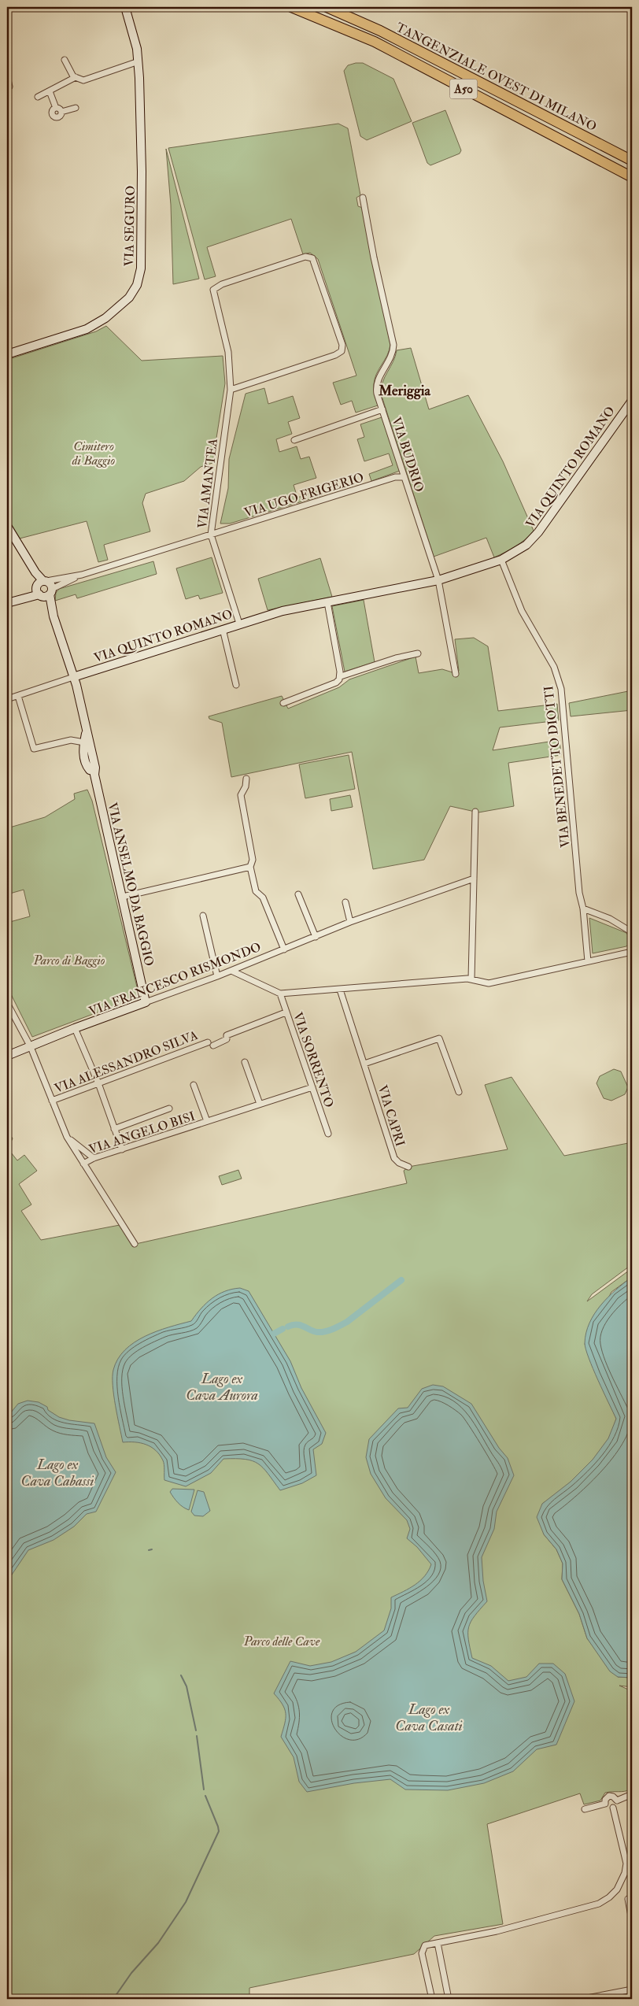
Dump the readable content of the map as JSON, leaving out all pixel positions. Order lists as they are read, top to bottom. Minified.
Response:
{"streets":{"highway":["TANGENZIALE OVEST DI MILANO","A50"],"street":["VIA SEGURO","VIA BUDRIO","VIA QUINTO ROMANO","VIA AMANTEA","VIA UGO FRIGERIO","VIA BENEDETTO DIOTTI","VIA ANSELMO DA BAGGIO","VIA FRANCESCO RISMONDO","VIA SORRENTO","VIA ALESSANDRO SILVA","VIA CAPRI","VIA ANGELO BISI"]},"crossings":[["VIA BUDRIO","VIA QUINTO ROMANO"],["VIA BUDRIO","VIA UGO FRIGERIO"],["VIA QUINTO ROMANO","VIA AMANTEA"],["VIA QUINTO ROMANO","VIA BENEDETTO DIOTTI"],["VIA QUINTO ROMANO","VIA ANSELMO DA BAGGIO"],["VIA AMANTEA","VIA UGO FRIGERIO"],["VIA ANSELMO DA BAGGIO","VIA FRANCESCO RISMONDO"],["VIA SORRENTO","VIA ALESSANDRO SILVA"],["VIA SORRENTO","VIA ANGELO BISI"]],"districts":["Meriggia"],"water":["Lago ex Cava Aurora","Lago ex Cava Cabassi","Lago ex Cava Casati"],"parks":["Cimitero di Baggio","Parco di Baggio","Parco delle Cave"]}
